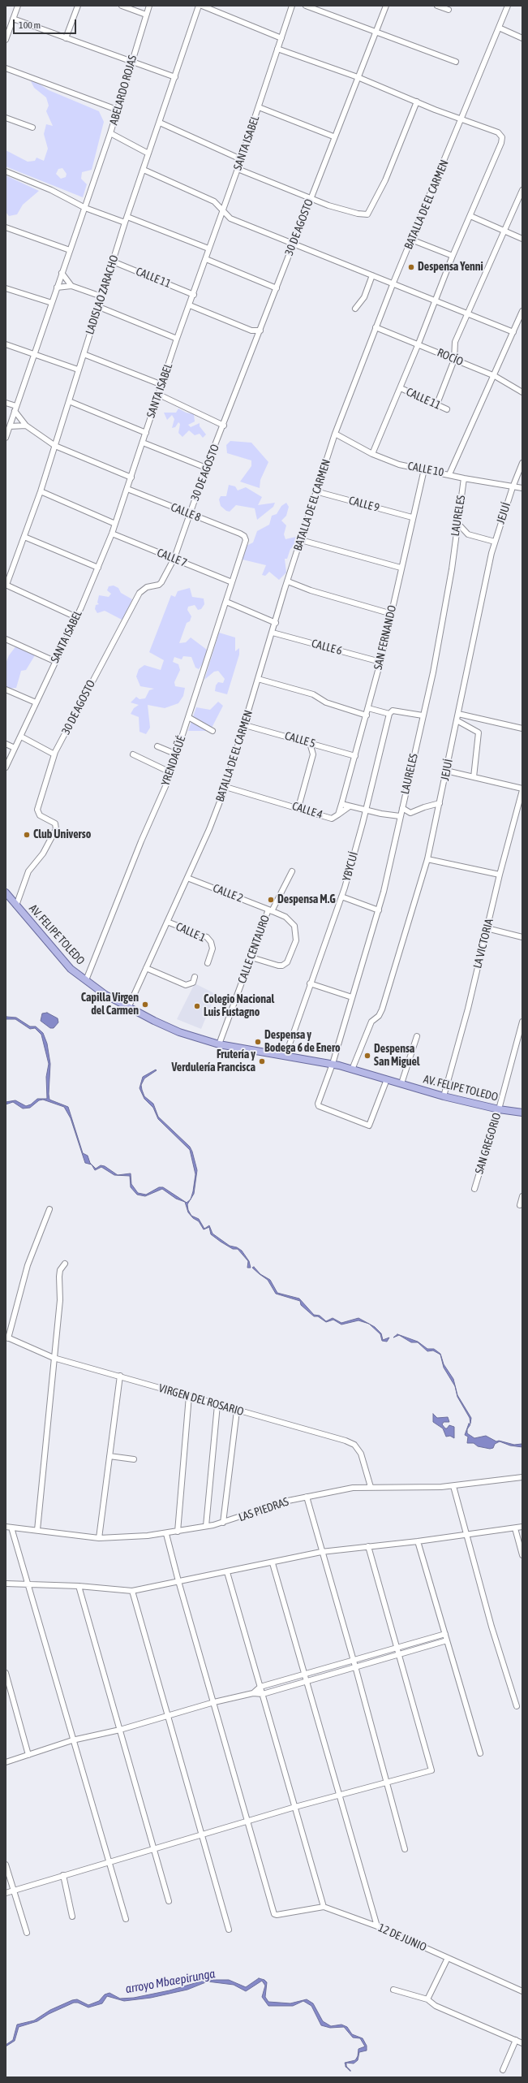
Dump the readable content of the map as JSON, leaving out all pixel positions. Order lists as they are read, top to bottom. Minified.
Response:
{"streets":{"main road":["AV. FELIPE TOLEDO"],"street":["ABELARDO ROJAS","SANTA ISABEL","BATALLA DE EL CARMEN","30 DE AGOSTO","CALLE 11","LADISLAO ZARACHO","ROCÍO","CALLE 10","CALLE 9","CALLE 8","JEJUÍ","LAURELES","CALLE 7","SAN FERNANDO","CALLE 6","CALLE 5","YRENDAGÜÉ","CALLE 4","YBYCUÍ","CALLE 2","CALLE 1","LA VICTORIA","CALLE CENTAURO","SAN GREGORIO","VIRGEN DEL ROSARIO","LAS PIEDRAS","12 DE JUNIO"]},"crossings":[["ABELARDO ROJAS","LADISLAO ZARACHO"],["SANTA ISABEL","CALLE 11"],["SANTA ISABEL","CALLE 8"],["SANTA ISABEL","CALLE 7"],["BATALLA DE EL CARMEN","ROCÍO"],["BATALLA DE EL CARMEN","CALLE 10"],["BATALLA DE EL CARMEN","CALLE 9"],["BATALLA DE EL CARMEN","CALLE 6"],["BATALLA DE EL CARMEN","CALLE 5"],["BATALLA DE EL CARMEN","CALLE 4"],["BATALLA DE EL CARMEN","CALLE 2"],["BATALLA DE EL CARMEN","CALLE 1"],["BATALLA DE EL CARMEN","AV. FELIPE TOLEDO"],["30 DE AGOSTO","CALLE 8"],["30 DE AGOSTO","CALLE 7"],["30 DE AGOSTO","AV. FELIPE TOLEDO"],["CALLE 11","LADISLAO ZARACHO"],["CALLE 10","JEJUÍ"],["CALLE 10","LAURELES"],["CALLE 10","SAN FERNANDO"],["CALLE 9","SAN FERNANDO"],["CALLE 8","YRENDAGÜÉ"],["JEJUÍ","AV. FELIPE TOLEDO"],["LAURELES","AV. FELIPE TOLEDO"],["CALLE 7","YRENDAGÜÉ"],["SAN FERNANDO","CALLE 6"],["SAN FERNANDO","CALLE 5"],["SAN FERNANDO","CALLE 4"],["YRENDAGÜÉ","AV. FELIPE TOLEDO"],["YBYCUÍ","AV. FELIPE TOLEDO"],["CALLE 2","CALLE CENTAURO"],["AV. FELIPE TOLEDO","LA VICTORIA"],["AV. FELIPE TOLEDO","CALLE CENTAURO"],["AV. FELIPE TOLEDO","SAN GREGORIO"],["VIRGEN DEL ROSARIO","LAS PIEDRAS"]],"water":["arroyo Mbaepirunga"],"places":["Despensa Yenni","Club Universo","Despensa M.G","Capilla Virgen del Carmen","Colegio Nacional Luis Fustagno","Despensa y Bodega 6 de Enero","Despensa San Miguel","Frutería y Verdulería Francisca"],"scale_bar":"100 m"}
